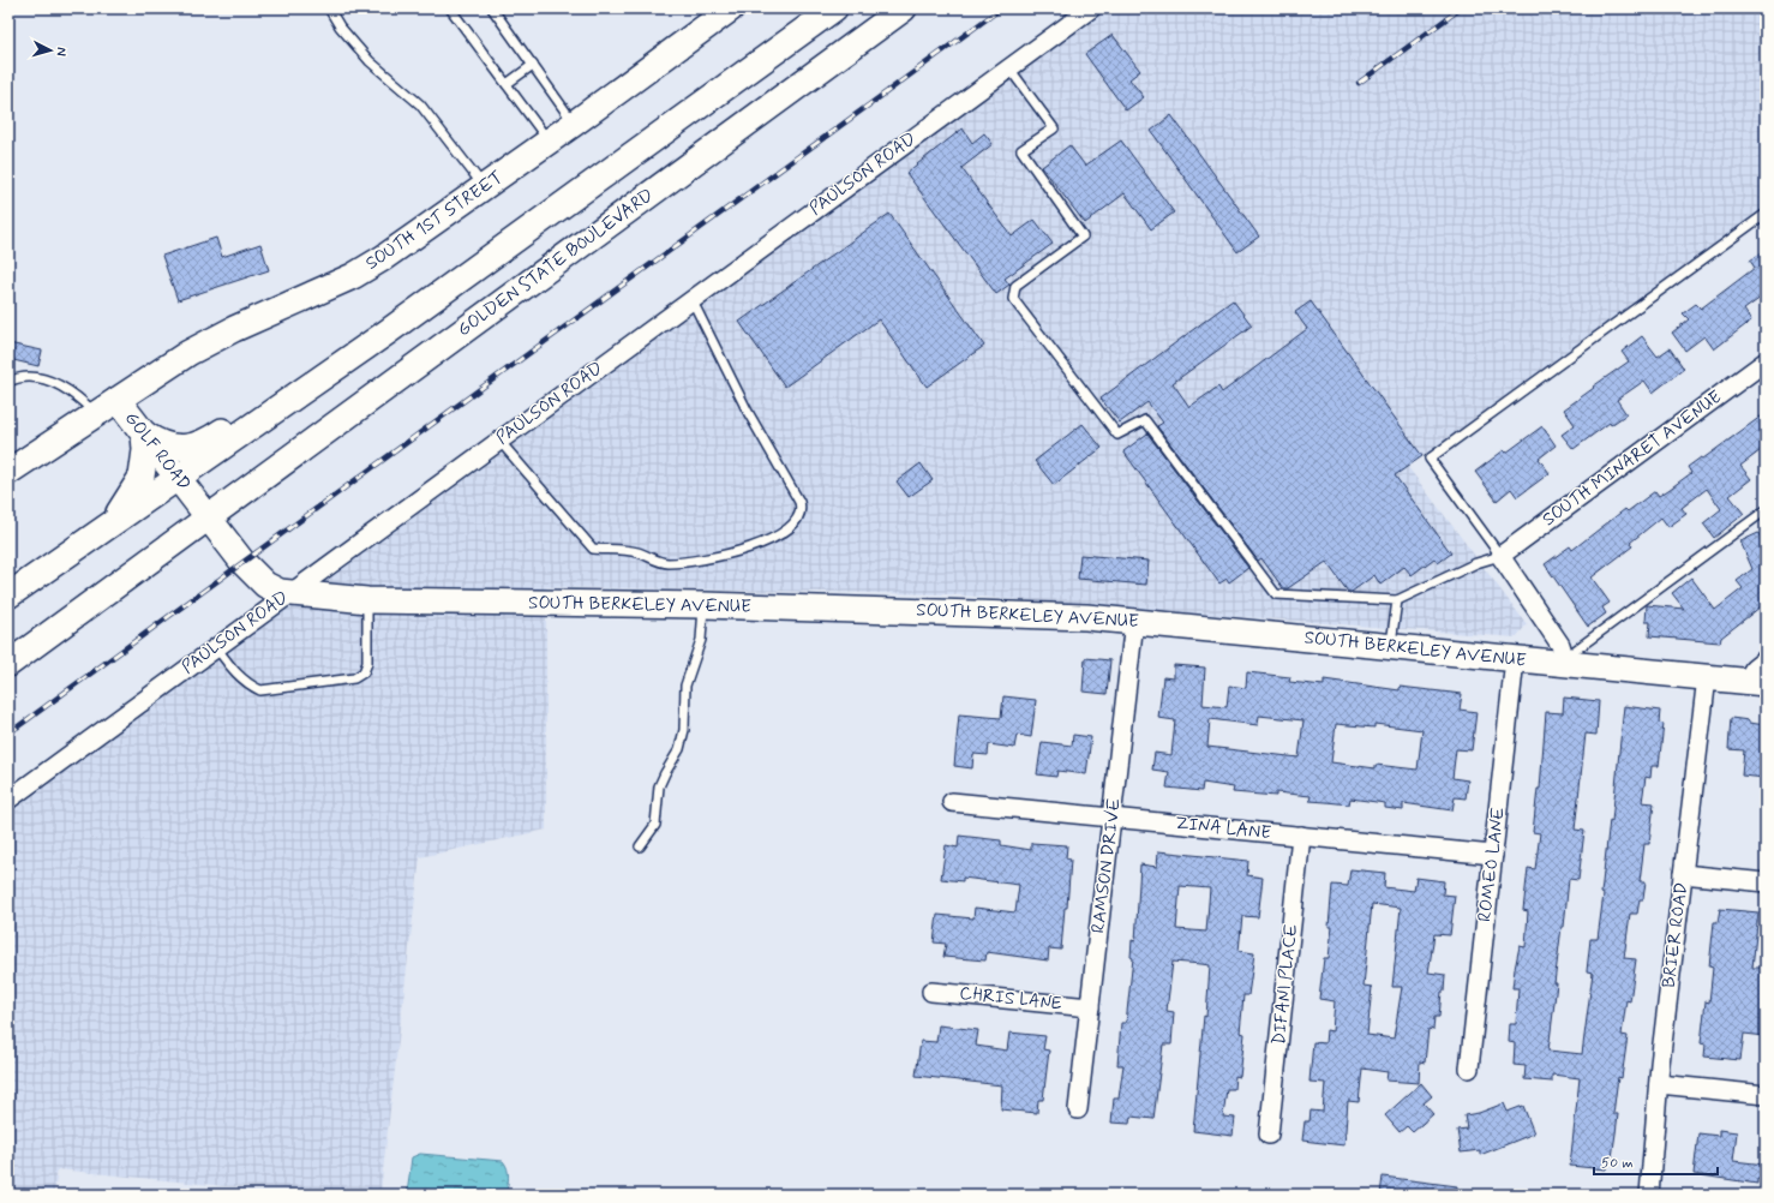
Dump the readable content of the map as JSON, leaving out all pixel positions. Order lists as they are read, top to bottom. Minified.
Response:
{"streets":{"street":["PAULSON ROAD","SOUTH 1ST STREET","GOLDEN STATE BOULEVARD","GOLF ROAD","SOUTH MINARET AVENUE","SOUTH BERKELEY AVENUE","ZINA LANE","ROMEO LANE","RAMSON DRIVE","BRIER ROAD","DIFANI PLACE","CHRIS LANE"]},"crossings":[["PAULSON ROAD","GOLF ROAD"],["PAULSON ROAD","SOUTH BERKELEY AVENUE"],["SOUTH 1ST STREET","GOLF ROAD"],["GOLDEN STATE BOULEVARD","GOLF ROAD"],["GOLF ROAD","SOUTH BERKELEY AVENUE"],["SOUTH BERKELEY AVENUE","ROMEO LANE"],["SOUTH BERKELEY AVENUE","RAMSON DRIVE"],["SOUTH BERKELEY AVENUE","BRIER ROAD"],["ZINA LANE","ROMEO LANE"],["ZINA LANE","RAMSON DRIVE"],["ZINA LANE","DIFANI PLACE"],["RAMSON DRIVE","CHRIS LANE"]],"scale_bar":"50 m","north":"right"}
